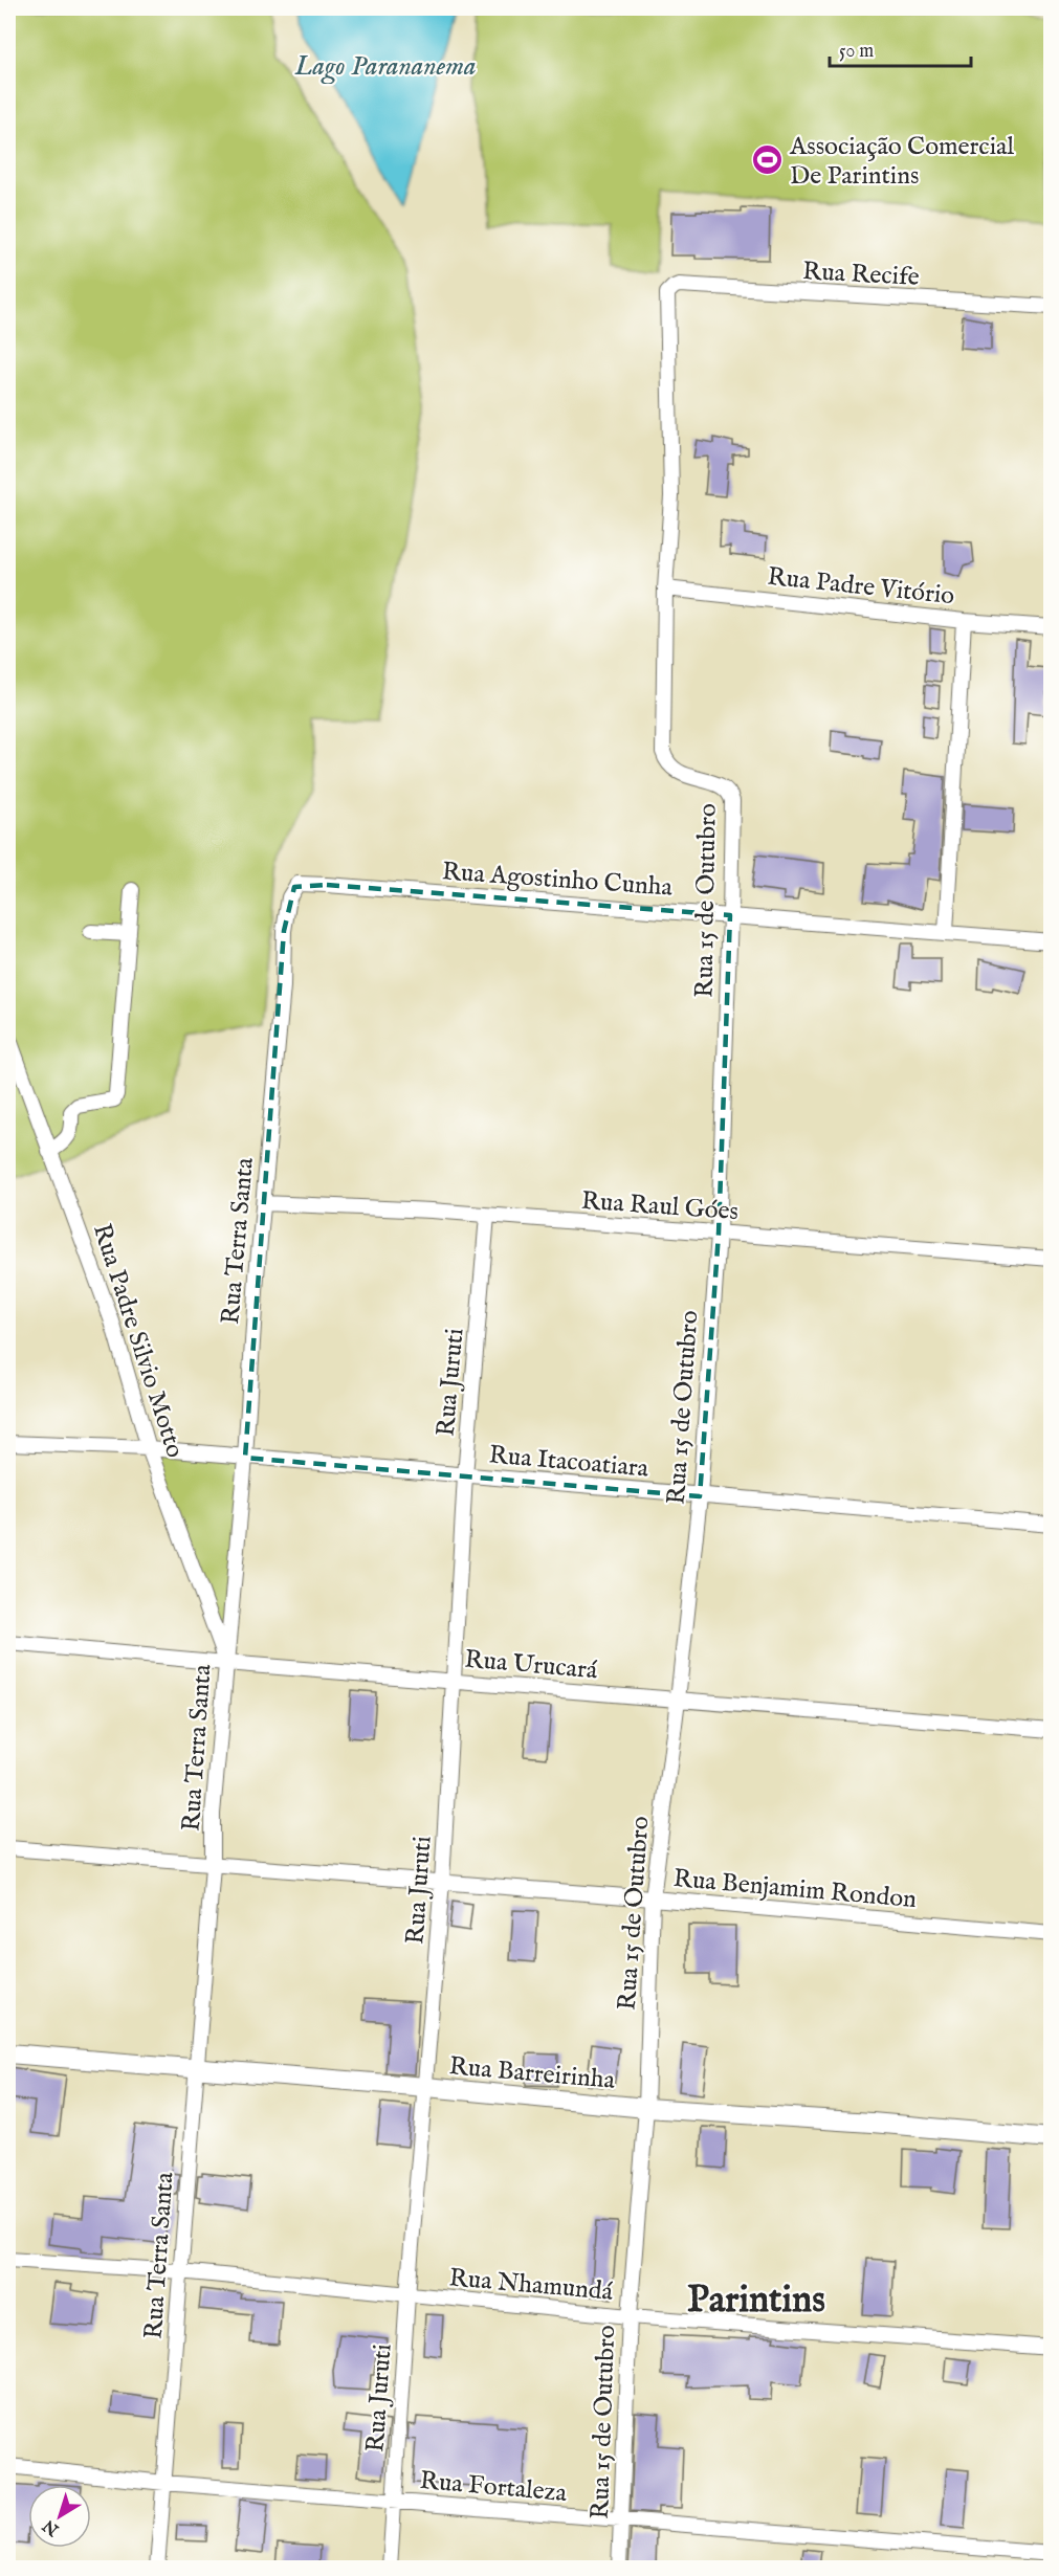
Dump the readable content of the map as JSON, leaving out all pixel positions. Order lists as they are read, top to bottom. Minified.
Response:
{"streets":{"street":["Rua Recife","Rua Padre Vitório","Rua Agostinho Cunha","Rua 15 de Outubro","Rua Raul Góes","Rua Terra Santa","Rua Padre Silvio Motto","Rua Juruti","Rua Itacoatiara","Rua Urucará","Rua Benjamim Rondon","Rua Barreirinha","Rua Nhamundá","Rua Fortaleza"]},"crossings":[["Rua Recife","Rua 15 de Outubro"],["Rua Padre Vitório","Rua 15 de Outubro"],["Rua Agostinho Cunha","Rua 15 de Outubro"],["Rua Agostinho Cunha","Rua Terra Santa"],["Rua 15 de Outubro","Rua Raul Góes"],["Rua 15 de Outubro","Rua Itacoatiara"],["Rua 15 de Outubro","Rua Urucará"],["Rua 15 de Outubro","Rua Benjamim Rondon"],["Rua 15 de Outubro","Rua Barreirinha"],["Rua 15 de Outubro","Rua Nhamundá"],["Rua 15 de Outubro","Rua Fortaleza"],["Rua Raul Góes","Rua Terra Santa"],["Rua Raul Góes","Rua Juruti"],["Rua Terra Santa","Rua Padre Silvio Motto"],["Rua Terra Santa","Rua Itacoatiara"],["Rua Terra Santa","Rua Urucará"],["Rua Terra Santa","Rua Benjamim Rondon"],["Rua Terra Santa","Rua Barreirinha"],["Rua Terra Santa","Rua Nhamundá"],["Rua Terra Santa","Rua Fortaleza"],["Rua Padre Silvio Motto","Rua Itacoatiara"],["Rua Padre Silvio Motto","Rua Urucará"],["Rua Juruti","Rua Itacoatiara"],["Rua Juruti","Rua Urucará"],["Rua Juruti","Rua Benjamim Rondon"],["Rua Juruti","Rua Barreirinha"],["Rua Juruti","Rua Nhamundá"],["Rua Juruti","Rua Fortaleza"]],"districts":["Parintins"],"water":["Lago Parananema"],"places":{"sports":["Associação Comercial De Parintins"]},"scale_bar":"50 m","north":"bottom left"}
